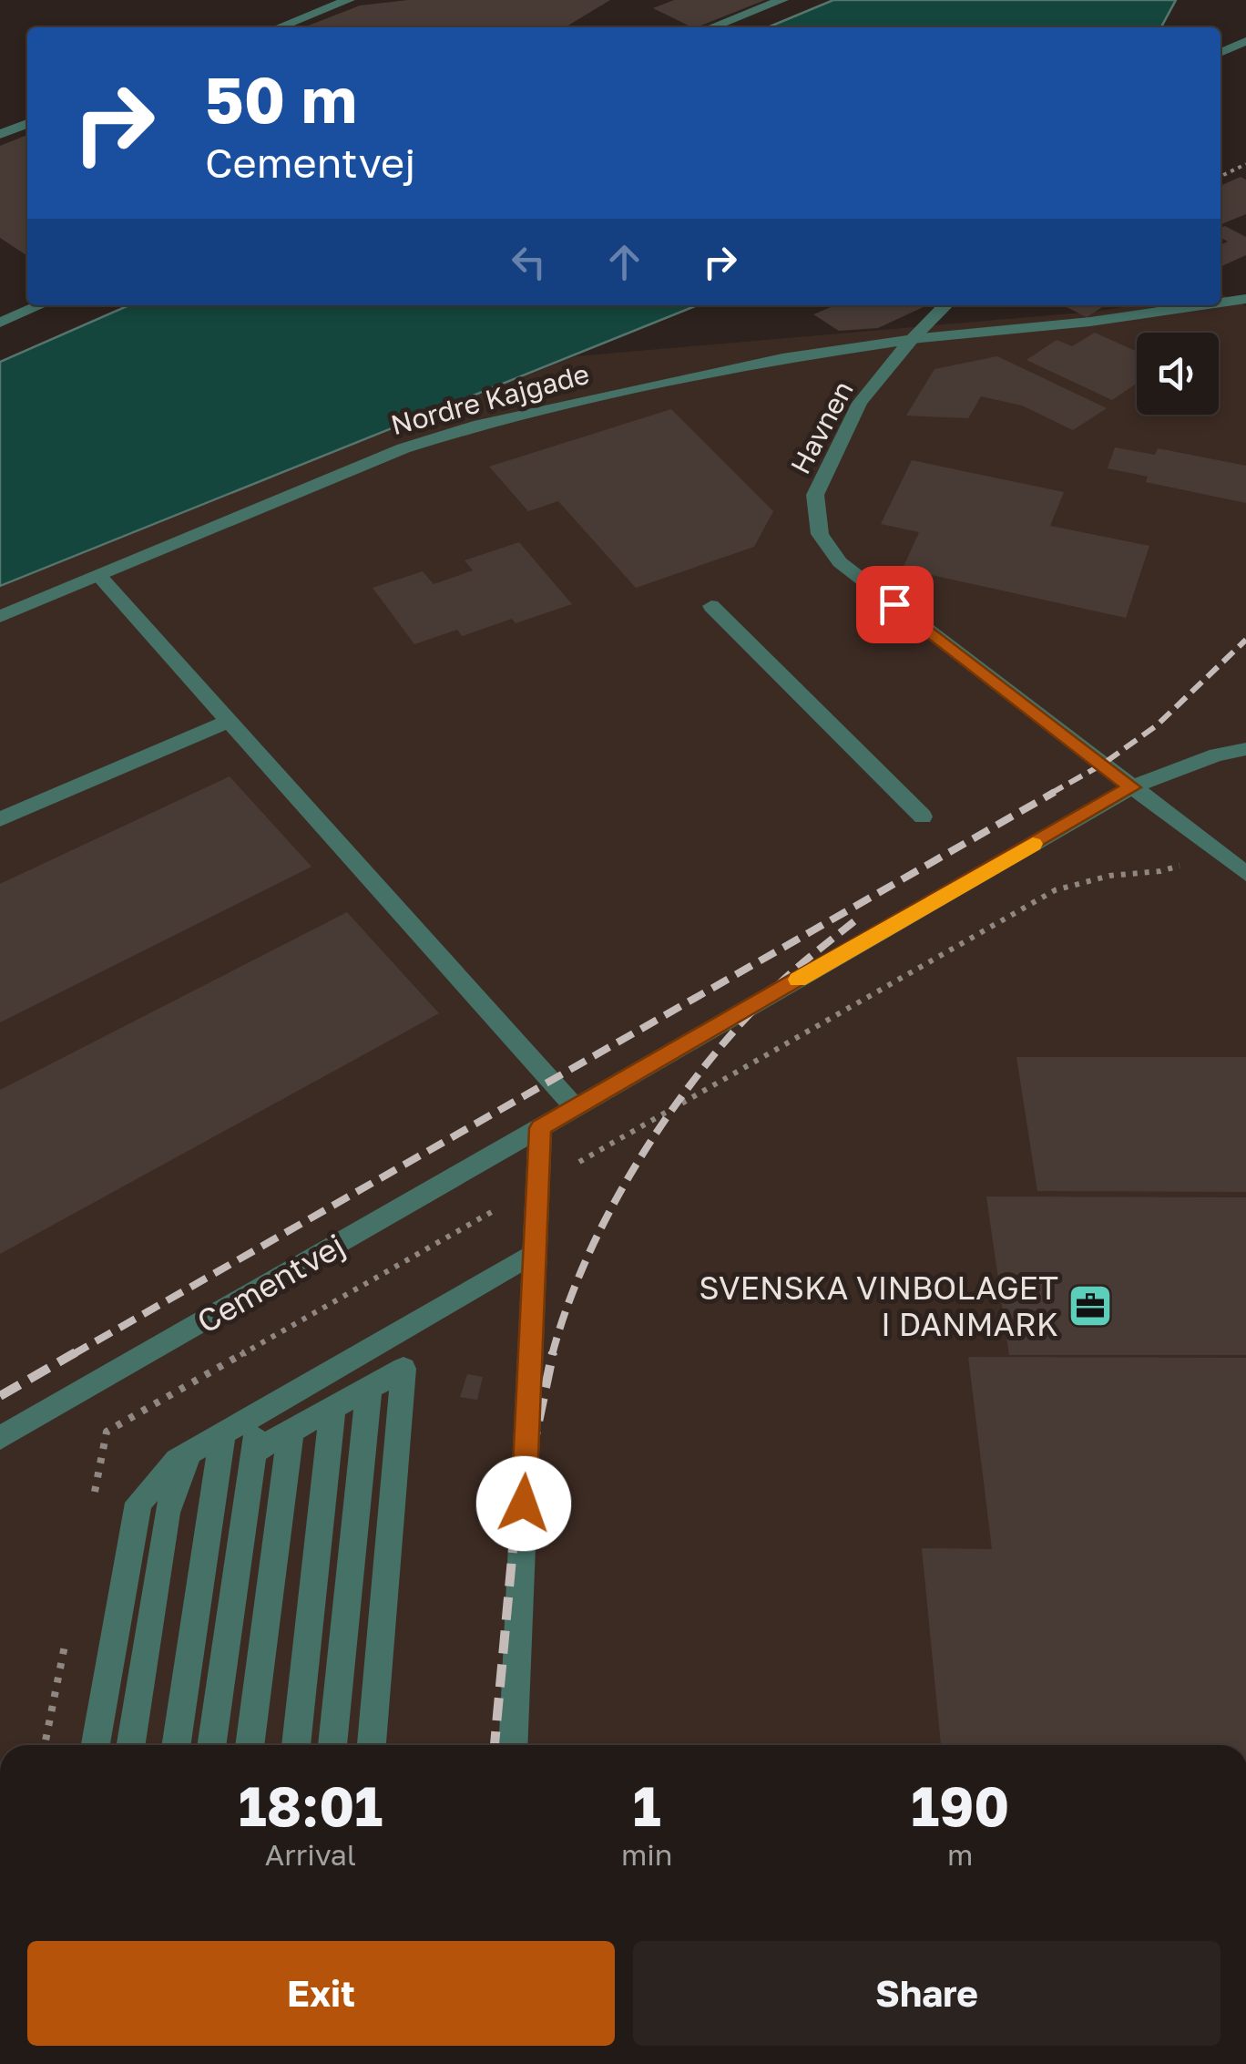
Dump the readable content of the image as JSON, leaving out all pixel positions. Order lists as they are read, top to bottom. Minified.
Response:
{"streets":{"street":["Nordre Kajgade","Havnen","Cementvej"]},"crossings":[["Nordre Kajgade","Havnen"],["Havnen","Cementvej"]],"places":{"office":["SVENSKA VINBOLAGET I DANMARK"]},"page":{"turn":["50 m","Cementvej"],"eta":["18:01","Arrival","1","min","190","m"],"buttons":["Exit","Share"]}}
